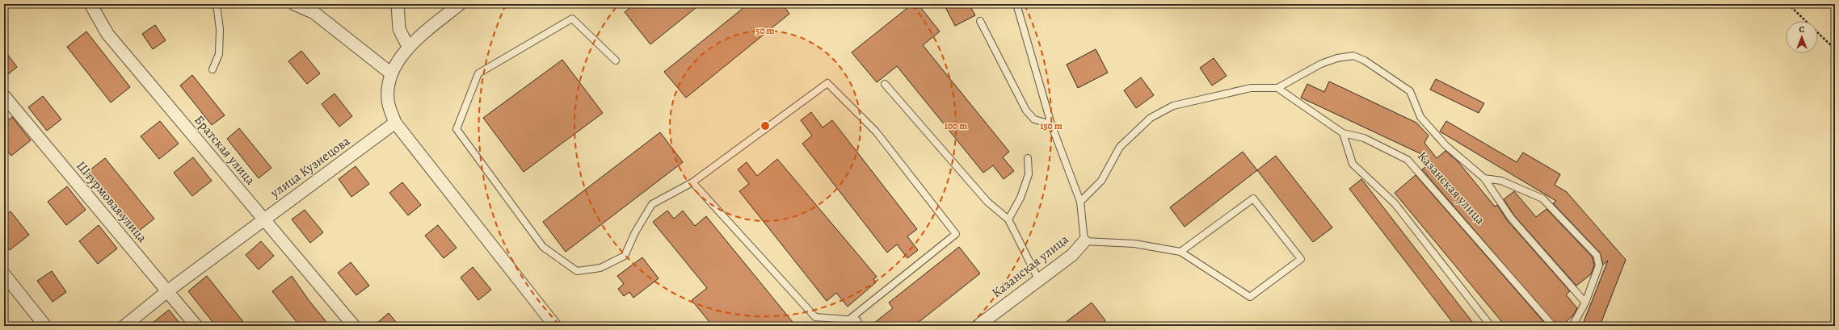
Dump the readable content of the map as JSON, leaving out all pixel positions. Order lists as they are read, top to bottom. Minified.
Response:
{"streets":{"street":["Братская улица","улица Кузнецова","Казанская улица","Штурмовая улица"]},"crossings":[["Братская улица","улица Кузнецова"],["улица Кузнецова","Штурмовая улица"]],"north":"top","rings":["50 m","100 m","150 m"]}
